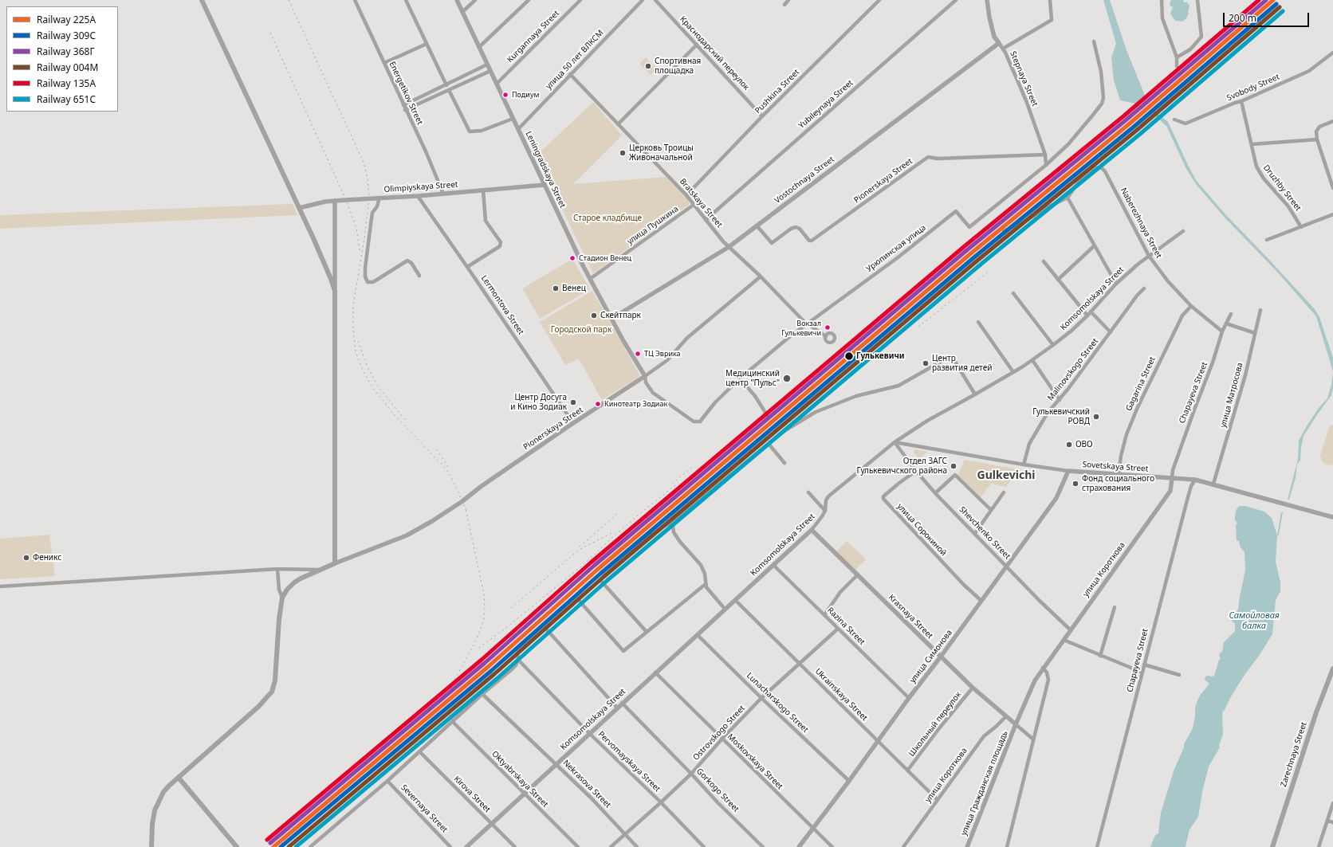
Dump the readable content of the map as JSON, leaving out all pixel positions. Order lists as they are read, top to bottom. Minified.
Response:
{"streets":{"main road":["Zarechnaya Street"],"street":["Kurgannaya Street","Краснодарский переулок","улица 50 лет ВЛКСМ","Stepnaya Street","Svobody Street","Pushkina Street","Energetikov Street","Yubileynaya Street","Leningradskaya Street","Vostochnaya Street","Pionerskaya Street","Olimpiyskaya Street","Druzhby Street","Bratskaya Street","Naberezhnaya Street","улица Пушкина","Урюпинская улица","Komsomolskaya Street","Lermontova Street","Malinovskogo Street","Gagarina Street","Chapayeva Street","улица Матросова","Sovetskaya Street","улица Сорокиной","Shevchenko Street","улица Короткова","Krasnaya Street","Razina Street","улица Симонова","Ukrainskaya Street","Lunacharskogo Street","Школьный переулок","Ostrovskogo Street","Pervomayskaya Street","Moskovskaya Street","Oktyabrskaya Street","улица Гражданская площадь","Nekrasova Street","Gorkogo Street","Kirova Street","Severnaya Street"]},"crossings":[["Kurgannaya Street","Leningradskaya Street"],["Краснодарский переулок","Pushkina Street"],["улица 50 лет ВЛКСМ","Leningradskaya Street"],["улица 50 лет ВЛКСМ","Bratskaya Street"],["Stepnaya Street","Vostochnaya Street"],["Stepnaya Street","Pionerskaya Street"],["Stepnaya Street","Урюпинская улица"],["Svobody Street","Druzhby Street"],["Pushkina Street","Bratskaya Street"],["Energetikov Street","Olimpiyskaya Street"],["Yubileynaya Street","Bratskaya Street"],["Leningradskaya Street","Vostochnaya Street"],["Leningradskaya Street","Pionerskaya Street"],["Leningradskaya Street","Olimpiyskaya Street"],["Leningradskaya Street","улица Пушкина"],["Leningradskaya Street","Урюпинская улица"],["Vostochnaya Street","Pionerskaya Street"],["Vostochnaya Street","Bratskaya Street"],["Pionerskaya Street","Bratskaya Street"],["Pionerskaya Street","Урюпинская улица"],["Pionerskaya Street","Lermontova Street"],["Olimpiyskaya Street","Lermontova Street"],["Bratskaya Street","улица Пушкина"],["Bratskaya Street","Урюпинская улица"],["Naberezhnaya Street","Komsomolskaya Street"],["Naberezhnaya Street","Gagarina Street"],["Naberezhnaya Street","Chapayeva Street"],["Komsomolskaya Street","Sovetskaya Street"],["Komsomolskaya Street","Shevchenko Street"],["Komsomolskaya Street","Krasnaya Street"],["Komsomolskaya Street","Razina Street"],["Komsomolskaya Street","Ukrainskaya Street"],["Komsomolskaya Street","Lunacharskogo Street"],["Komsomolskaya Street","Pervomayskaya Street"],["Komsomolskaya Street","Moskovskaya Street"],["Komsomolskaya Street","Oktyabrskaya Street"],["Komsomolskaya Street","Nekrasova Street"],["Komsomolskaya Street","Gorkogo Street"],["Komsomolskaya Street","Kirova Street"],["Malinovskogo Street","Sovetskaya Street"],["Gagarina Street","Sovetskaya Street"],["Chapayeva Street","Sovetskaya Street"],["Chapayeva Street","улица Короткова"],["улица Матросова","Sovetskaya Street"],["Sovetskaya Street","Shevchenko Street"],["Sovetskaya Street","улица Короткова"],["Sovetskaya Street","улица Симонова"],["улица Сорокиной","Shevchenko Street"],["улица Сорокиной","улица Симонова"],["Shevchenko Street","улица Короткова"],["Shevchenko Street","улица Симонова"],["улица Короткова","Krasnaya Street"],["улица Короткова","Ukrainskaya Street"],["улица Короткова","улица Гражданская площадь"],["Krasnaya Street","улица Симонова"],["Krasnaya Street","Школьный переулок"],["Krasnaya Street","улица Гражданская площадь"],["Razina Street","улица Симонова"],["Razina Street","Ostrovskogo Street"],["улица Симонова","Ukrainskaya Street"],["улица Симонова","Lunacharskogo Street"],["улица Симонова","Moskovskaya Street"],["Ukrainskaya Street","Школьный переулок"],["Ukrainskaya Street","Ostrovskogo Street"],["Lunacharskogo Street","Ostrovskogo Street"],["Ostrovskogo Street","Pervomayskaya Street"],["Ostrovskogo Street","Moskovskaya Street"],["Ostrovskogo Street","Nekrasova Street"],["Ostrovskogo Street","Gorkogo Street"]],"districts":["Gulkevichi"],"water":["Самойловая балка"],"parks":["Старое кладбище","Городской парк"],"places":["Спортивная площадка","Подиум","Церковь Троицы Живоначальной","Стадион Венец","Венец","Скейтпарк","Вокзал Гулькевичи","ТЦ Эврика","Гулькевичи","Центр развития детей","Медицинский центр \"Пульс\"","Центр Досуга и Кино Зодиак","Кинотеатр Зодиак","Гулькевичский РОВД","ОВО","Отдел ЗАГС Гулькевичского района","Фонд социального страхования","Феникс"],"lines":["rail line 225А","rail line 368Г","rail line 135А","rail line 309С","rail line 004М","rail line 651С"],"legend":["Railway 225А","Railway 309С","Railway 368Г","Railway 004М","Railway 135А","Railway 651С"],"scale_bar":"200 m"}
